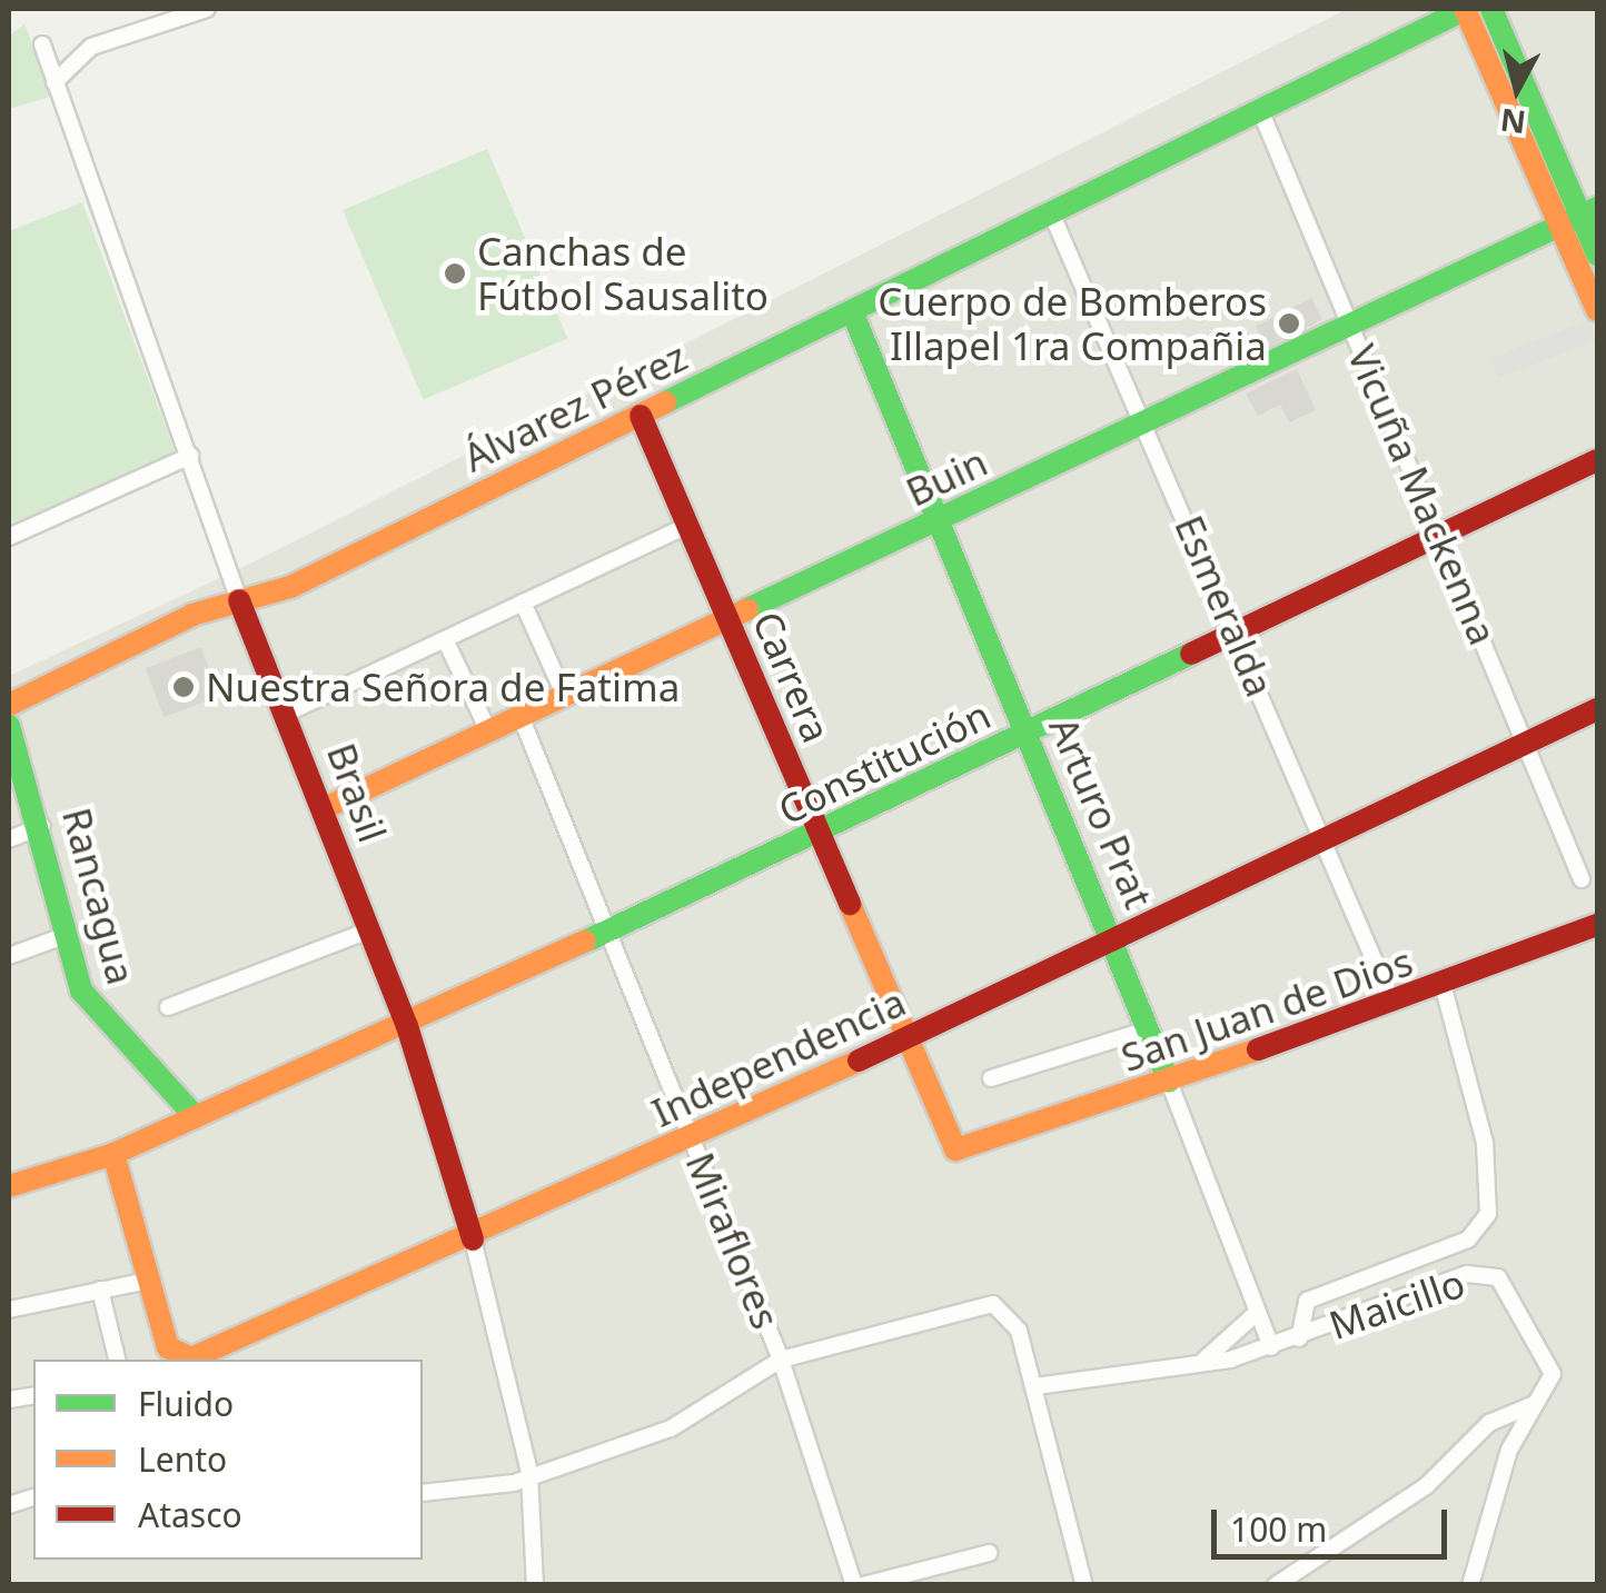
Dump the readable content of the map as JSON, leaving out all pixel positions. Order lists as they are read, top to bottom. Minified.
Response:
{"streets":{"main road":["Álvarez Pérez","Buin","Carrera","Constitución","Brasil","Arturo Prat","Rancagua","San Juan de Dios","Independencia"],"street":["Vicuña Mackenna","Esmeralda","Miraflores","Maicillo"]},"crossings":[["Álvarez Pérez","Vicuña Mackenna"],["Álvarez Pérez","Esmeralda"],["Álvarez Pérez","Carrera"],["Álvarez Pérez","Brasil"],["Álvarez Pérez","Arturo Prat"],["Buin","Vicuña Mackenna"],["Buin","Esmeralda"],["Buin","Carrera"],["Buin","Brasil"],["Buin","Arturo Prat"],["Buin","Miraflores"],["Vicuña Mackenna","Constitución"],["Vicuña Mackenna","Independencia"],["Esmeralda","Constitución"],["Esmeralda","San Juan de Dios"],["Esmeralda","Independencia"],["Carrera","Constitución"],["Carrera","San Juan de Dios"],["Carrera","Independencia"],["Constitución","Brasil"],["Constitución","Arturo Prat"],["Constitución","Rancagua"],["Constitución","Independencia"],["Constitución","Miraflores"],["Brasil","Independencia"],["Arturo Prat","San Juan de Dios"],["Arturo Prat","Independencia"],["San Juan de Dios","Maicillo"],["Independencia","Miraflores"]],"places":["Canchas de Fútbol Sausalito","Cuerpo de Bomberos Illapel 1ra Compañia","Nuestra Señora de Fatima"],"legend":["Fluido","Lento","Atasco"],"scale_bar":"100 m","north":"bottom"}
